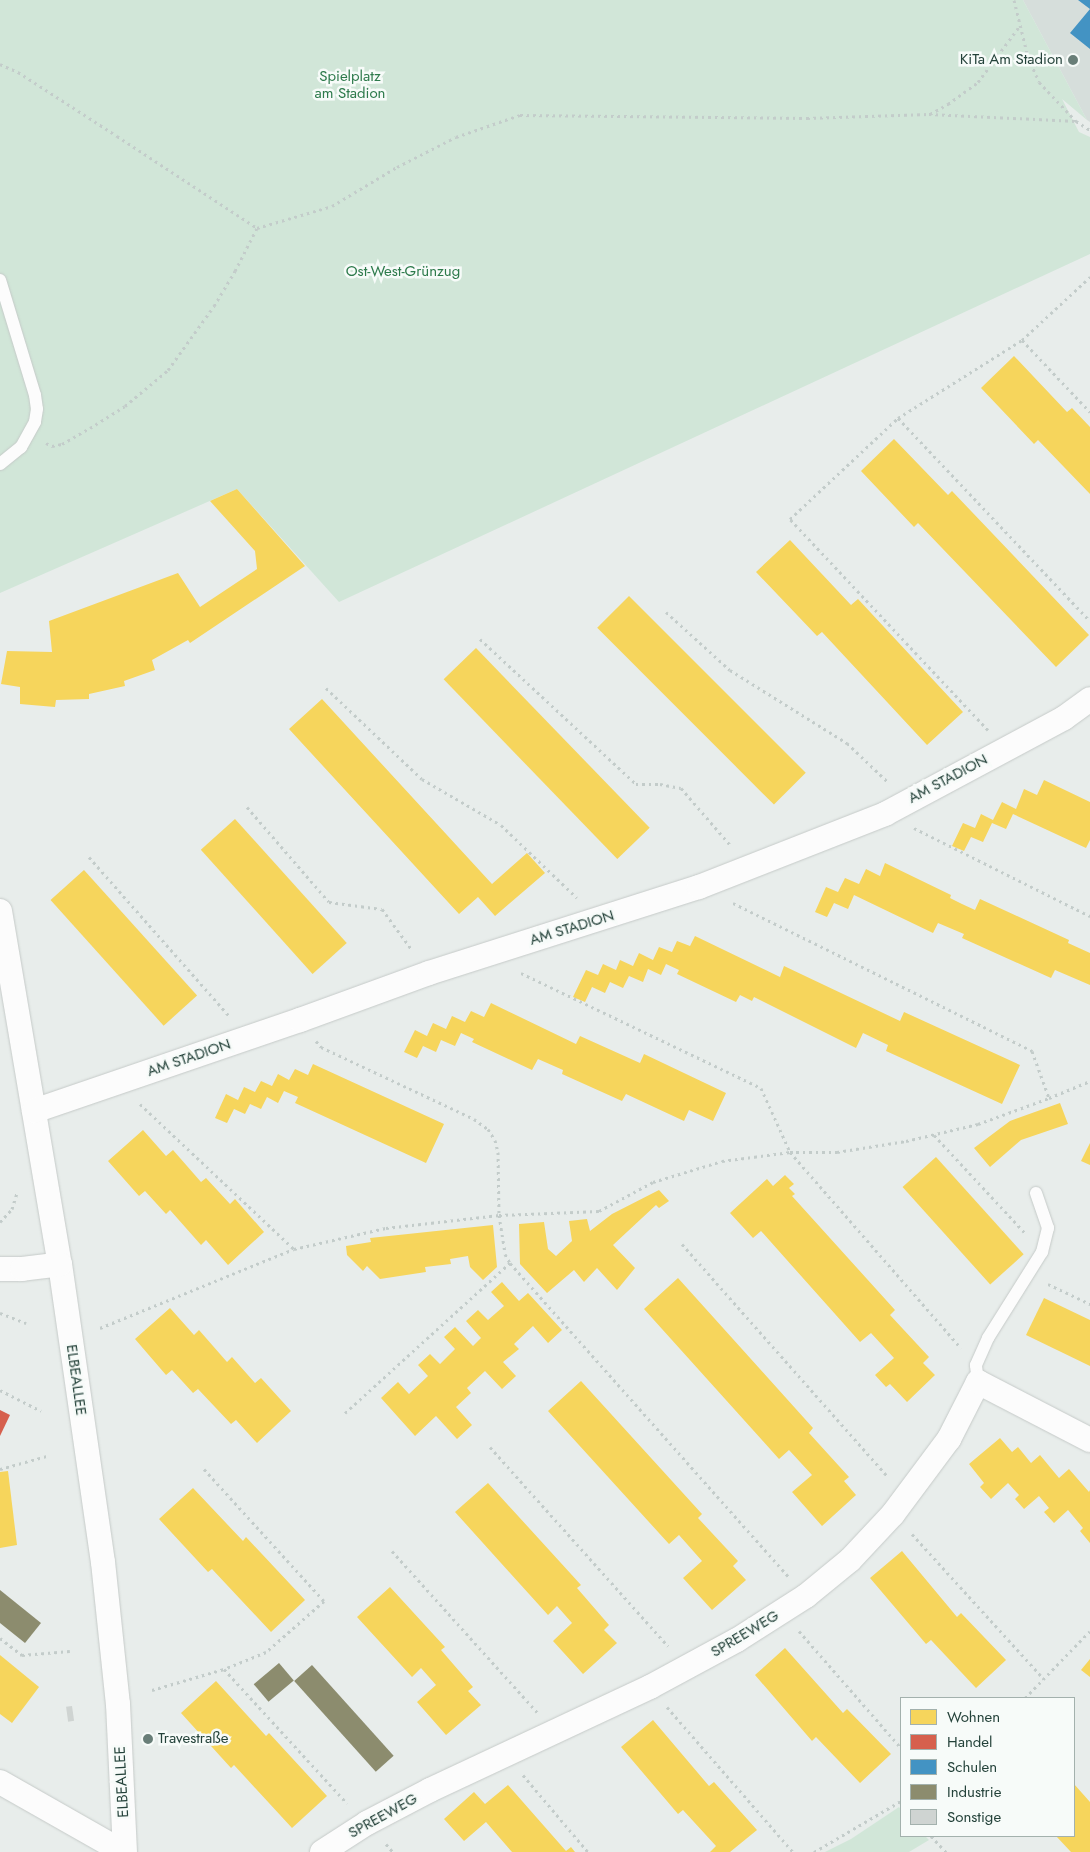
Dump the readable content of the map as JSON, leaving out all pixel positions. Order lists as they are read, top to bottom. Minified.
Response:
{"streets":{"street":["AM STADION","ELBEALLEE","SPREEWEG"]},"crossings":[["AM STADION","ELBEALLEE"]],"parks":["Spielplatz am Stadion","Ost-West-Grünzug"],"places":["KiTa Am Stadion","Travestraße"],"legend":["Wohnen","Handel","Schulen","Industrie","Sonstige"]}
